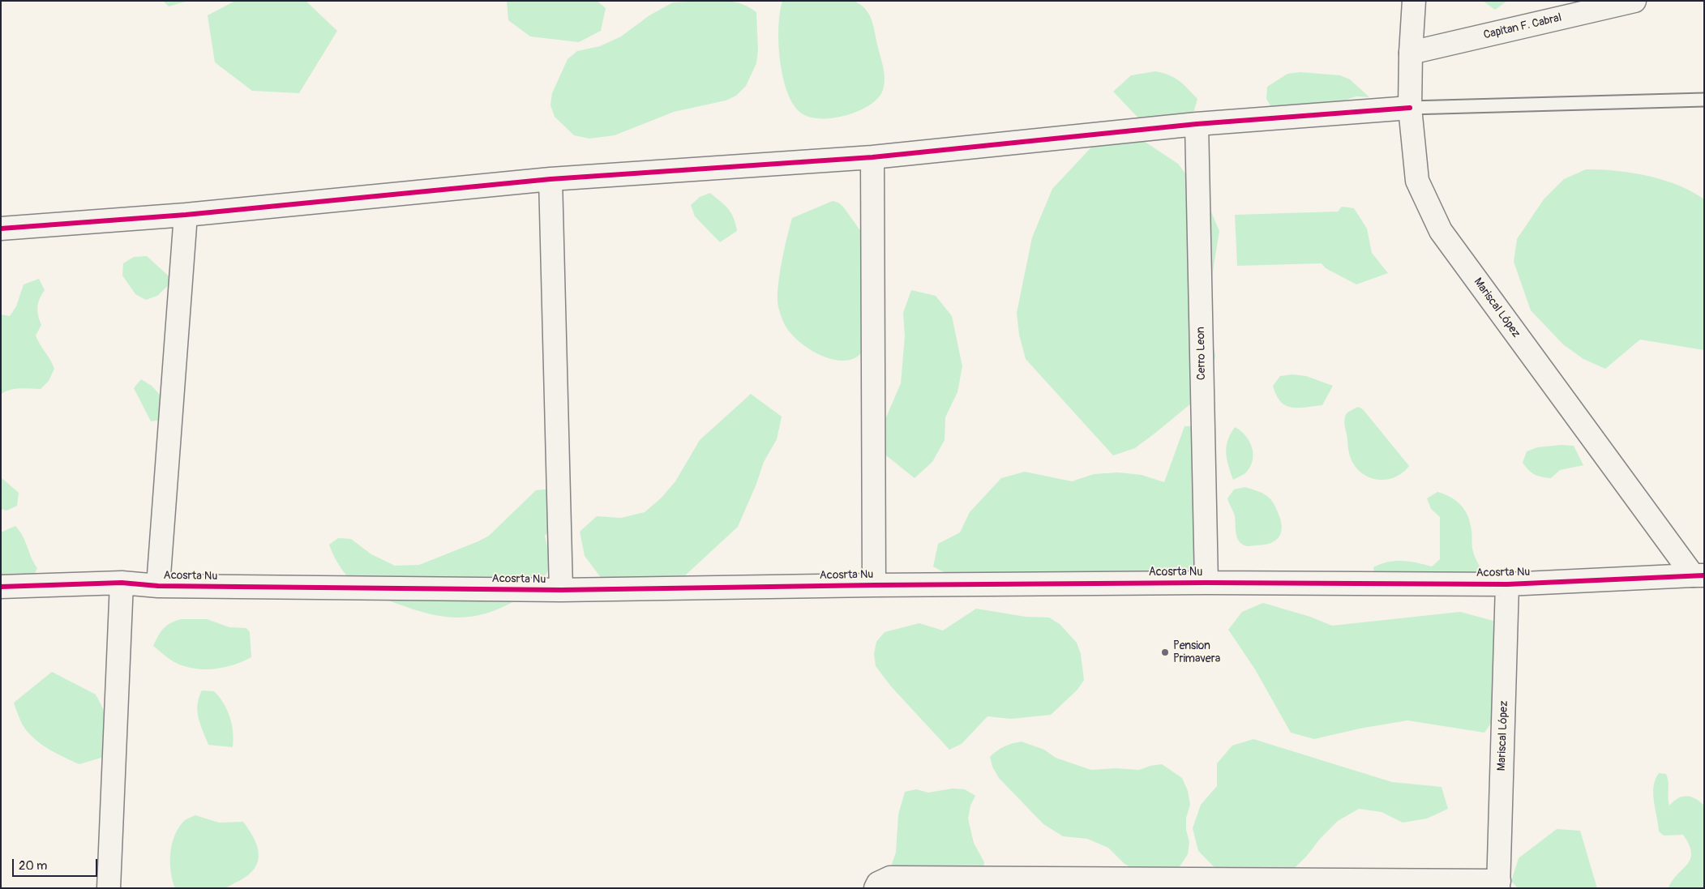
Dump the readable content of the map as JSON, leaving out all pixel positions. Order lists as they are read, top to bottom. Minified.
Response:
{"streets":{"street":["Capitan F. Cabral","Mariscal López","Cerro Leon","Acosrta Nu"]},"crossings":[["Capitan F. Cabral","Mariscal López"],["Mariscal López","Acosrta Nu"],["Cerro Leon","Acosrta Nu"]],"places":["Pension Primavera"],"scale_bar":"20 m"}
